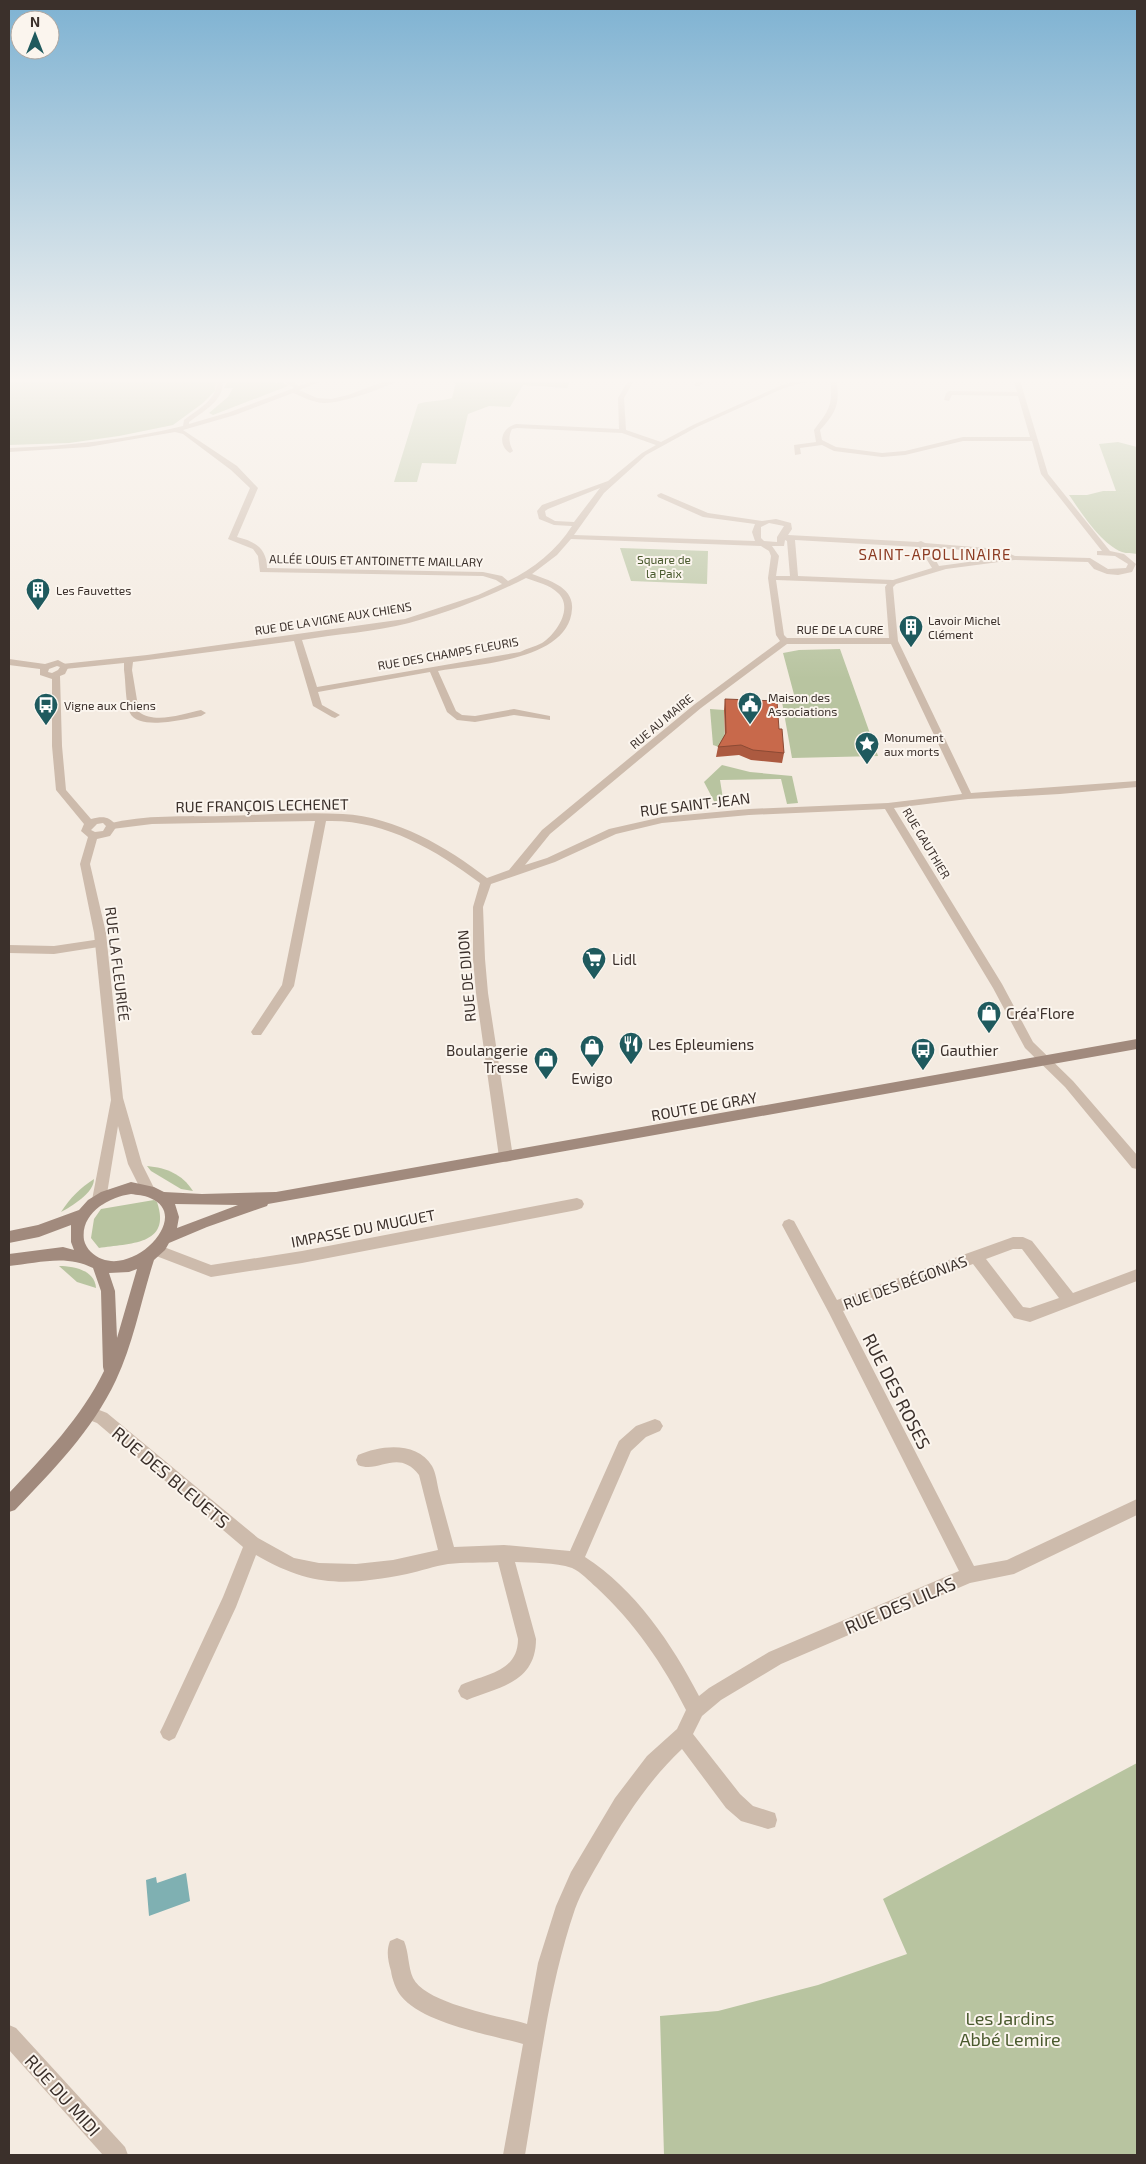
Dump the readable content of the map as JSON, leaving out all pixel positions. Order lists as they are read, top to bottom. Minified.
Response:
{"streets":{"main road":["ROUTE DE GRAY"],"street":["ALLÉE LOUIS ET ANTOINETTE MAILLARY","RUE DE LA VIGNE AUX CHIENS","RUE DE LA CURE","RUE DES CHAMPS FLEURIS","RUE AU MAIRE","RUE SAINT-JEAN","RUE FRANÇOIS LECHENET","RUE GAUTHIER","RUE LA FLEURIÉE","RUE DE DIJON","IMPASSE DU MUGUET","RUE DES BÉGONIAS","RUE DES ROSES","RUE DES BLEUETS","RUE DES LILAS","RUE DU MIDI"]},"crossings":[["ALLÉE LOUIS ET ANTOINETTE MAILLARY","RUE DE LA VIGNE AUX CHIENS"],["RUE DE LA VIGNE AUX CHIENS","RUE DES CHAMPS FLEURIS"],["RUE DE LA CURE","RUE AU MAIRE"],["RUE AU MAIRE","RUE SAINT-JEAN"],["RUE SAINT-JEAN","RUE FRANÇOIS LECHENET"],["RUE SAINT-JEAN","RUE GAUTHIER"],["RUE SAINT-JEAN","RUE DE DIJON"],["RUE FRANÇOIS LECHENET","RUE DE DIJON"],["RUE GAUTHIER","ROUTE DE GRAY"],["RUE LA FLEURIÉE","ROUTE DE GRAY"],["RUE LA FLEURIÉE","IMPASSE DU MUGUET"],["RUE DE DIJON","ROUTE DE GRAY"],["ROUTE DE GRAY","IMPASSE DU MUGUET"],["RUE DES BÉGONIAS","RUE DES ROSES"],["RUE DES ROSES","RUE DES LILAS"]],"districts":["SAINT-APOLLINAIRE"],"parks":["Square de la Paix","Les Jardins Abbé Lemire"],"places":{"building":["Les Fauvettes","Lavoir Michel Clément"],"public building":["Maison des Associations"],"bus stop":["Vigne aux Chiens","Gauthier"],"place":["Monument aux morts"],"supermarket":["Lidl"],"shop":["Créa'Flore","Ewigo","Boulangerie Tresse"],"restaurant":["Les Epleumiens"]},"north":"top"}
